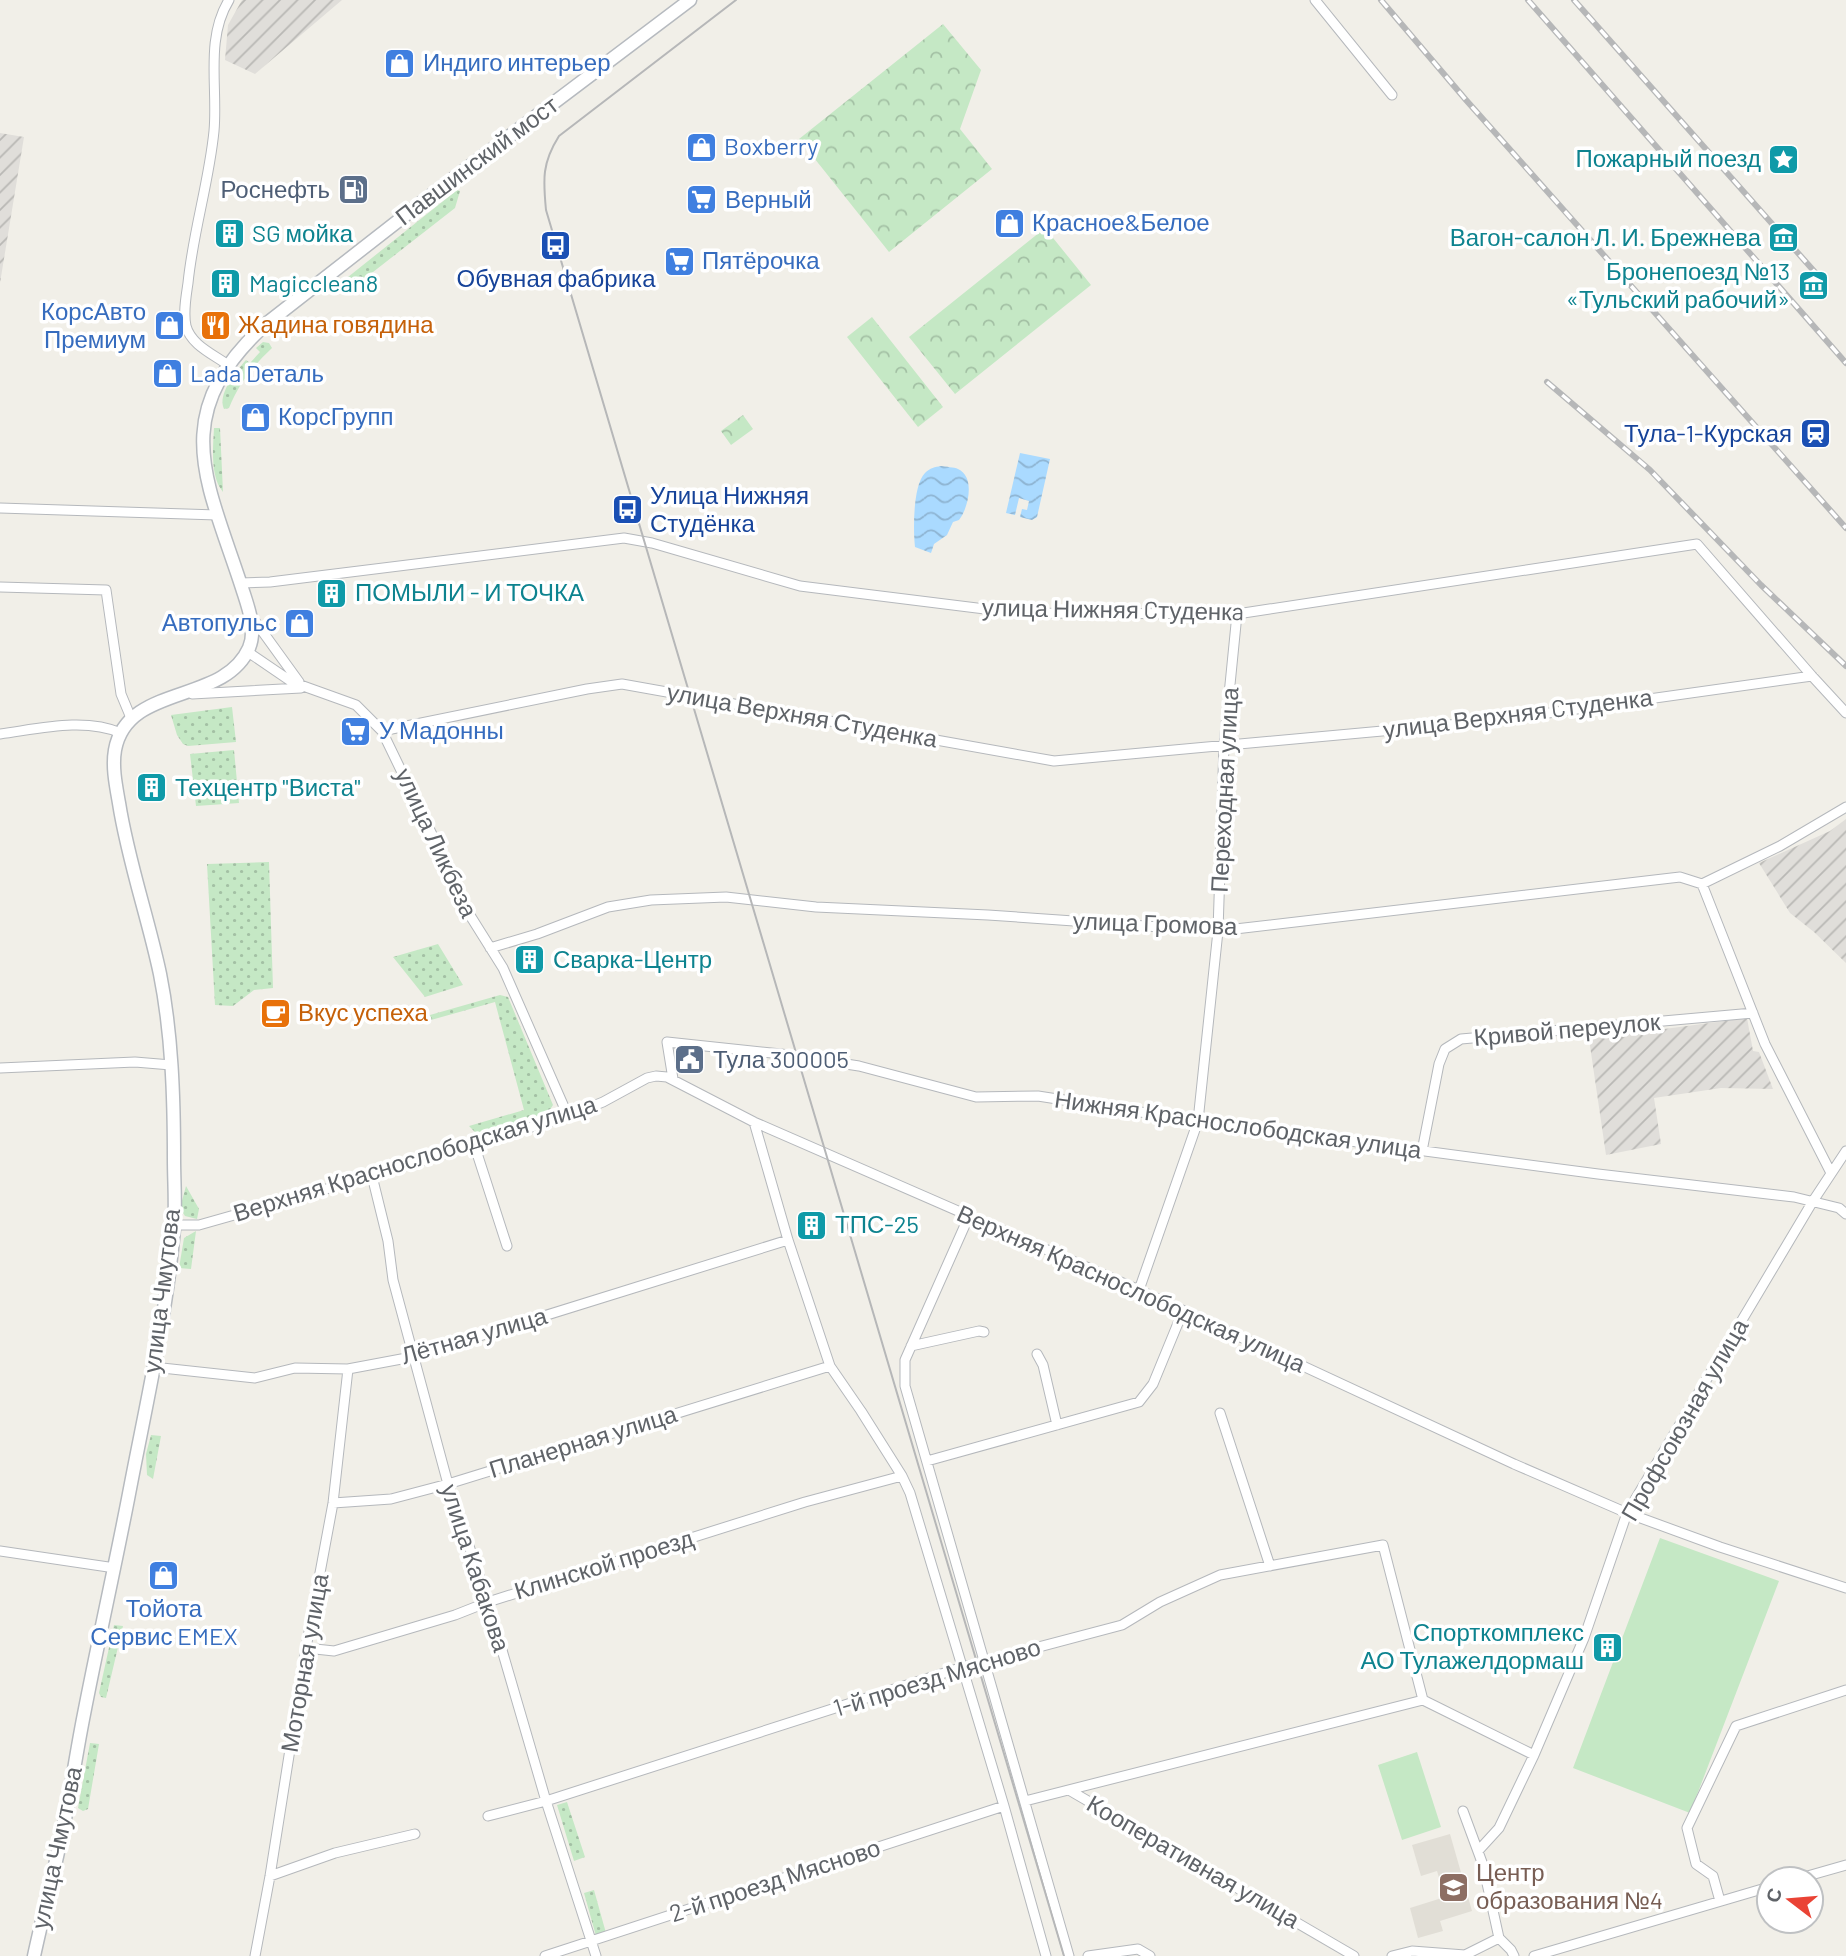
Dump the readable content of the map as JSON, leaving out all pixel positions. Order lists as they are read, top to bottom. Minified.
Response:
{"streets":{"main road":["Павшинский мост","улица Чмутова"],"street":["улица Нижняя Cтуденкa","улица Верхняя Cтуденка","улица Верхняя Студенка","Переходная улица","улица Ликбеза","улица Громова","Кривой переулок","Нижняя Краснослободская улица","Верхняя Краснослободская улица","Лётная улица","Профсоюзная улица","Планерная улица","Клинской проезд","улица Кабакова","Моторная улица","1-й проезд Мясново","Кооперативная улица","2-й проезд Мясново"]},"crossings":[["улица Нижняя Cтуденкa","улица Верхняя Cтуденка"],["улица Нижняя Cтуденкa","Переходная улица"],["улица Верхняя Cтуденка","улица Верхняя Студенка"],["улица Верхняя Cтуденка","Переходная улица"],["улица Верхняя Студенка","Переходная улица"],["улица Верхняя Студенка","улица Ликбеза"],["Переходная улица","улица Громова"],["Переходная улица","Нижняя Краснослободская улица"],["Переходная улица","Верхняя Краснослободская улица"],["улица Ликбеза","улица Громова"],["улица Ликбеза","Верхняя Краснослободская улица"],["улица Ликбеза","улица Чмутова"],["Кривой переулок","Нижняя Краснослободская улица"],["Нижняя Краснослободская улица","Верхняя Краснослободская улица"],["Нижняя Краснослободская улица","Профсоюзная улица"],["Верхняя Краснослободская улица","улица Чмутова"],["Верхняя Краснослободская улица","Профсоюзная улица"],["Верхняя Краснослободская улица","улица Кабакова"],["улица Чмутова","Лётная улица"],["Лётная улица","улица Кабакова"],["Лётная улица","Моторная улица"],["Планерная улица","улица Кабакова"],["Планерная улица","Моторная улица"],["Клинской проезд","улица Кабакова"],["Клинской проезд","Моторная улица"],["улица Кабакова","1-й проезд Мясново"],["улица Кабакова","2-й проезд Мясново"]],"places":{"shop":["Индиго интерьер","Boxberry","Красное&Белое","КорсАвто Премиум","Lada Dеталь","КорсГрупп","Автопульс","Тойота Сервис EMEX"],"place":["Пожарный поезд"],"fuel station":["Роснефть"],"supermarket":["Верный","Пятёрочка","У Мадонны"],"building":["SG мойка","Magicclean8","ПОМЫЛИ - И ТОЧКА","Техцентр \"Виста\"","Сварка-Центр","ТПС-25","Спорткомплекс АО Тулажелдормаш"],"museum":["Вагон-салон Л. И. Брежнева","Бронепоезд №13 «Тульский рабочий»"],"bus stop":["Обувная фабрика","Улица Нижняя Студёнка"],"restaurant":["Жадина говядина"],"station":["Тула-1-Курская"],"cafe":["Вкус успеха"],"public building":["Тула 300005"],"school or university":["Центр образования №4"]},"north":"left"}
